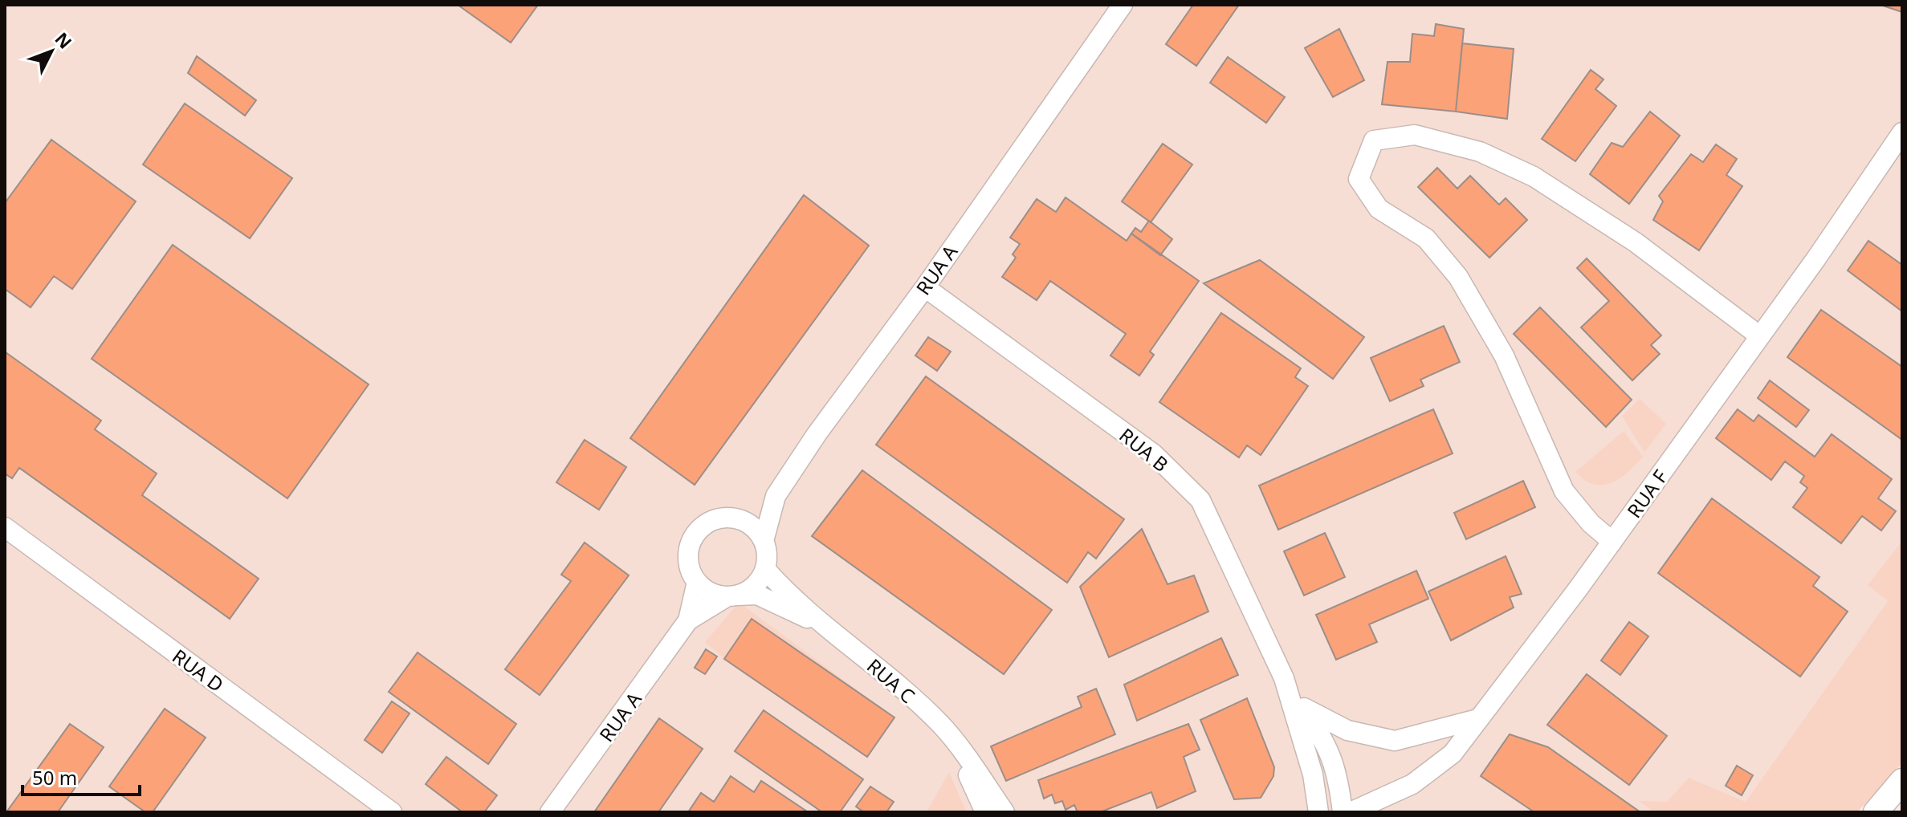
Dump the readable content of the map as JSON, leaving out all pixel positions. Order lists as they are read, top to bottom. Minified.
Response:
{"streets":{"street":["RUA A","RUA B","RUA F","RUA D","RUA C"]},"crossings":[["RUA A","RUA B"],["RUA A","RUA C"],["RUA B","RUA F"]],"scale_bar":"50 m","north":"top right"}
